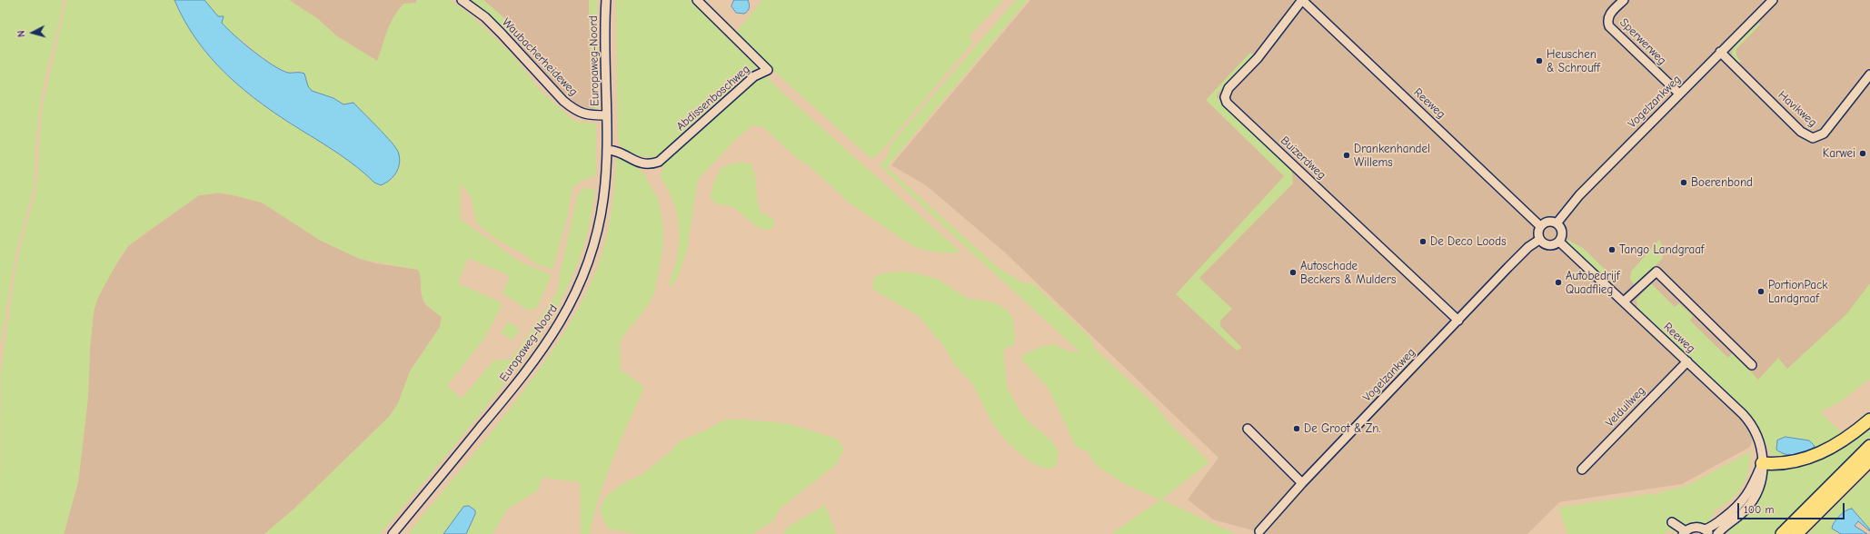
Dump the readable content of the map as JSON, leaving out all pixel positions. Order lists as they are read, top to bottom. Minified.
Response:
{"streets":{"street":["Sperwerweg","Waubacherheideweg","Europaweg-Noord","Abdissenboschweg","Vogelzankweg","Reeweg","Havikweg","Buizerdweg","Velduilweg"]},"crossings":[["Sperwerweg","Vogelzankweg"],["Waubacherheideweg","Europaweg-Noord"],["Europaweg-Noord","Abdissenboschweg"],["Vogelzankweg","Reeweg"],["Vogelzankweg","Havikweg"],["Vogelzankweg","Buizerdweg"],["Reeweg","Buizerdweg"],["Reeweg","Velduilweg"]],"places":["Heuschen & Schrouff","Karwei","Drankenhandel Willems","Boerenbond","De Deco Loods","Tango Landgraaf","Autoschade Beckers & Mulders","Autobedrijf Quadflieg","PortionPack Landgraaf","De Groot & Zn."],"scale_bar":"100 m","north":"left"}
